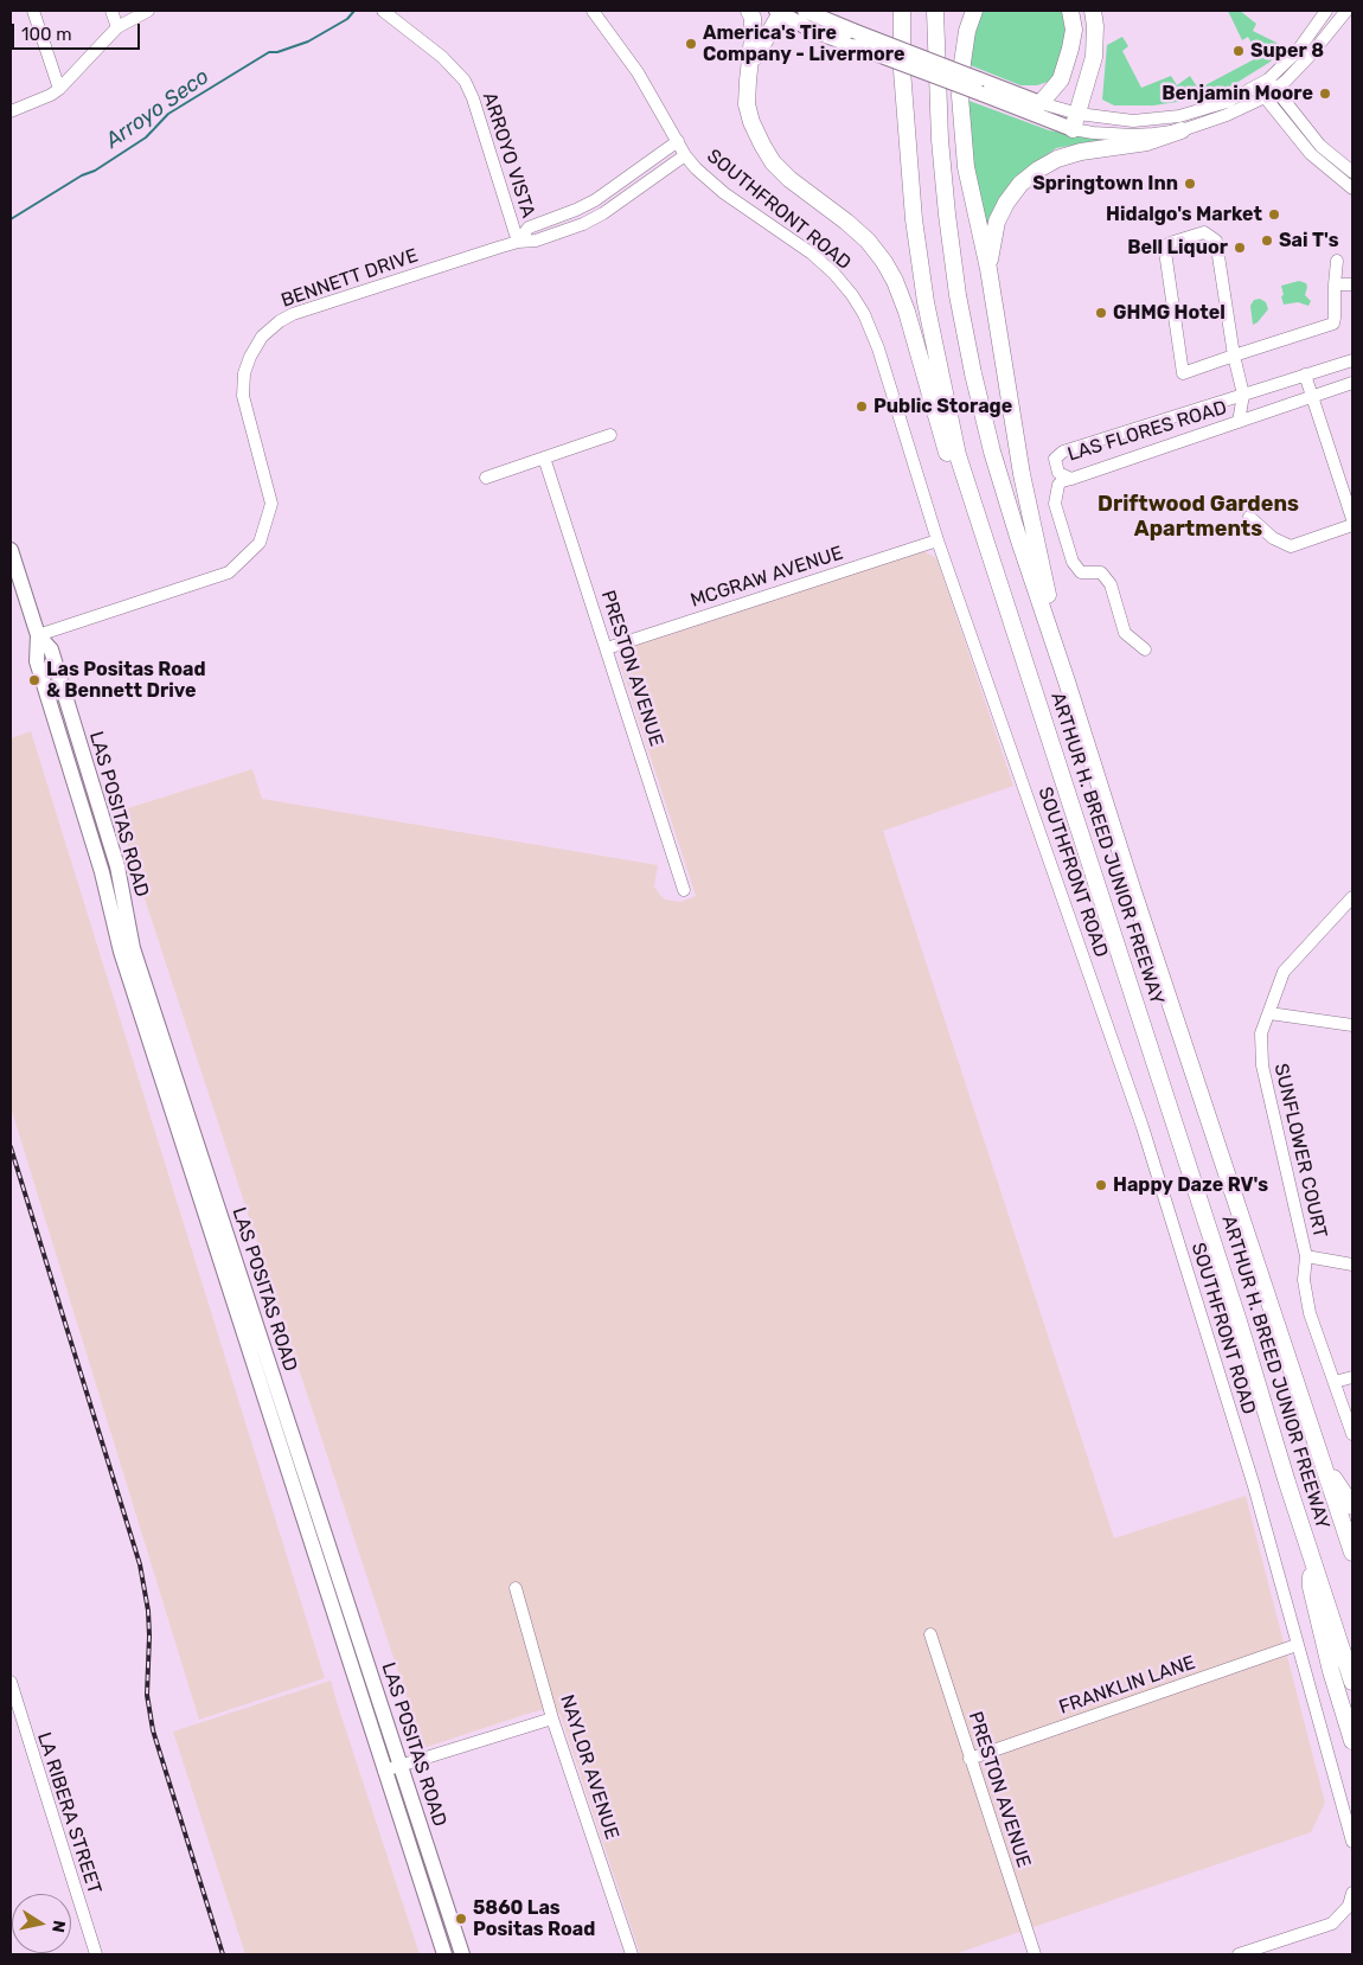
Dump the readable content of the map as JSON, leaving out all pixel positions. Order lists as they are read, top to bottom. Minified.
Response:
{"streets":{"highway":["ARTHUR H. BREED JUNIOR FREEWAY"],"main road":["LAS POSITAS ROAD"],"street":["ARROYO VISTA","SOUTHFRONT ROAD","BENNETT DRIVE","LAS FLORES ROAD","MCGRAW AVENUE","PRESTON AVENUE","SUNFLOWER COURT","FRANKLIN LANE","NAYLOR AVENUE","LA RIBERA STREET"]},"crossings":[["ARROYO VISTA","BENNETT DRIVE"],["SOUTHFRONT ROAD","BENNETT DRIVE"],["SOUTHFRONT ROAD","MCGRAW AVENUE"],["SOUTHFRONT ROAD","FRANKLIN LANE"],["BENNETT DRIVE","LAS POSITAS ROAD"],["MCGRAW AVENUE","PRESTON AVENUE"],["PRESTON AVENUE","FRANKLIN LANE"]],"districts":["Driftwood Gardens Apartments"],"water":["Arroyo Seco"],"places":["America's Tire Company - Livermore","Super 8","Benjamin Moore","Springtown Inn","Hidalgo's Market","Sai T's","Bell Liquor","GHMG Hotel","Public Storage","Las Positas Road & Bennett Drive","Happy Daze RV's","5860 Las Positas Road"],"scale_bar":"100 m","north":"right"}
